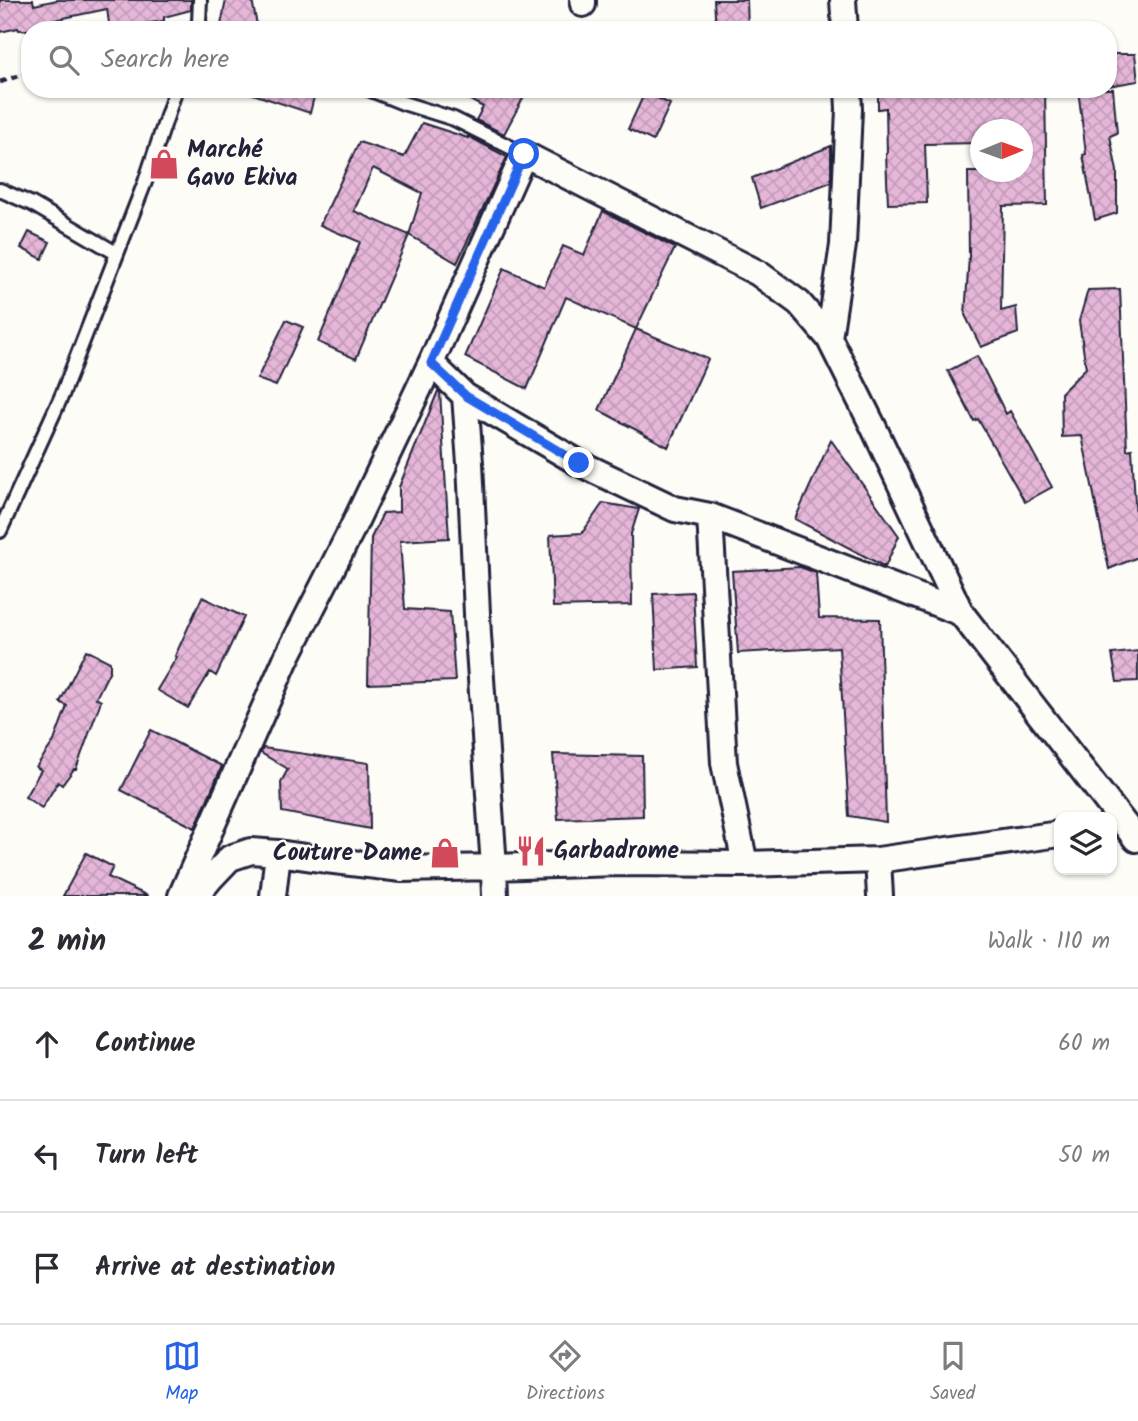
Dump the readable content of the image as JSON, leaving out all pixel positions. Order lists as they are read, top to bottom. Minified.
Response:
{"places":{"shop":["Marché Gavo Ekiva","Couture Dame"],"restaurant":["Garbadrome"]},"north":"right","page":{"search":"Search here","heading":["2 min","Walk · 110 m"],"list":[["Continue","60 m"],["Turn left","50 m"],"Arrive at destination"],"nav":["Map","Directions","Saved"]}}
